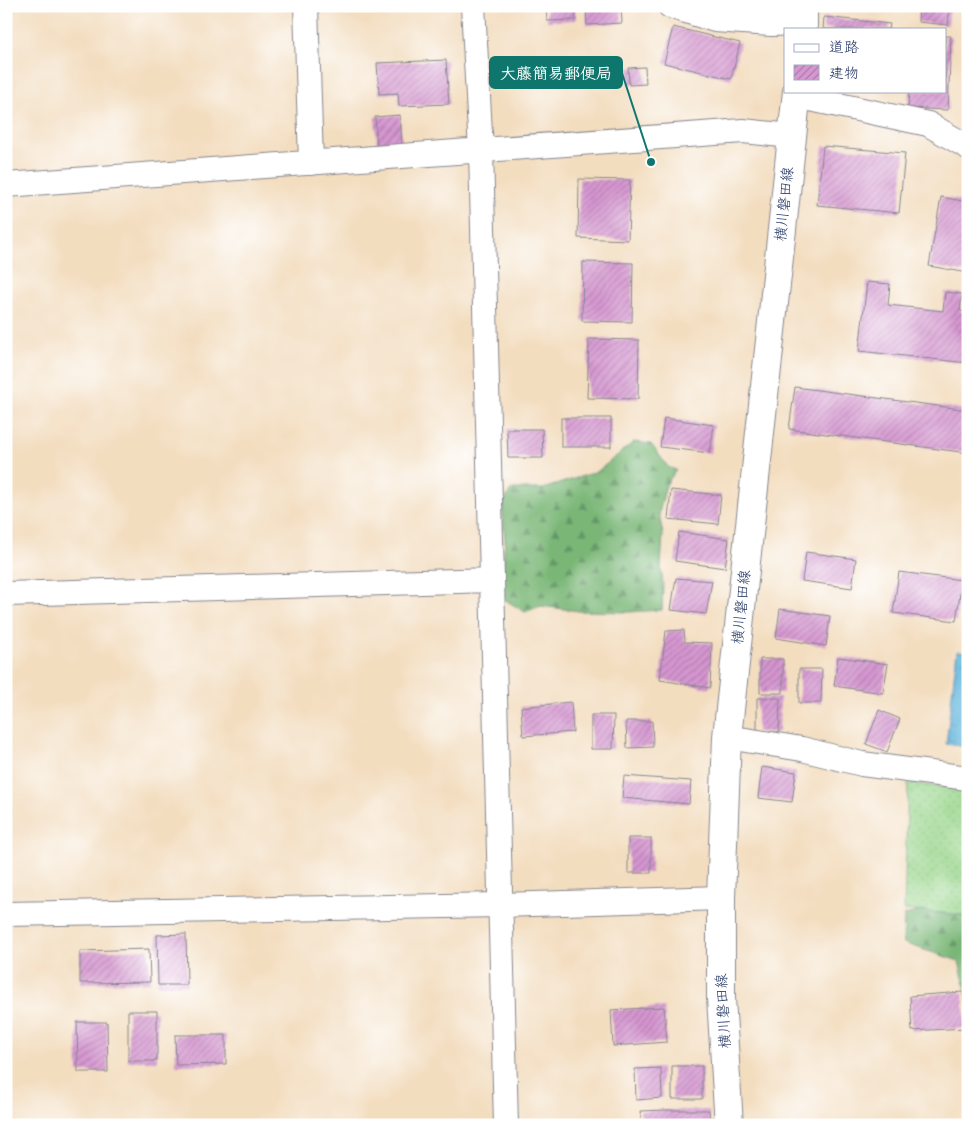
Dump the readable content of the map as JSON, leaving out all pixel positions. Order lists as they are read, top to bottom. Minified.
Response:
{"streets":{"main road":["横川磐田線"]},"places":["大藤簡易郵便局"],"legend":["道路","建物"]}
